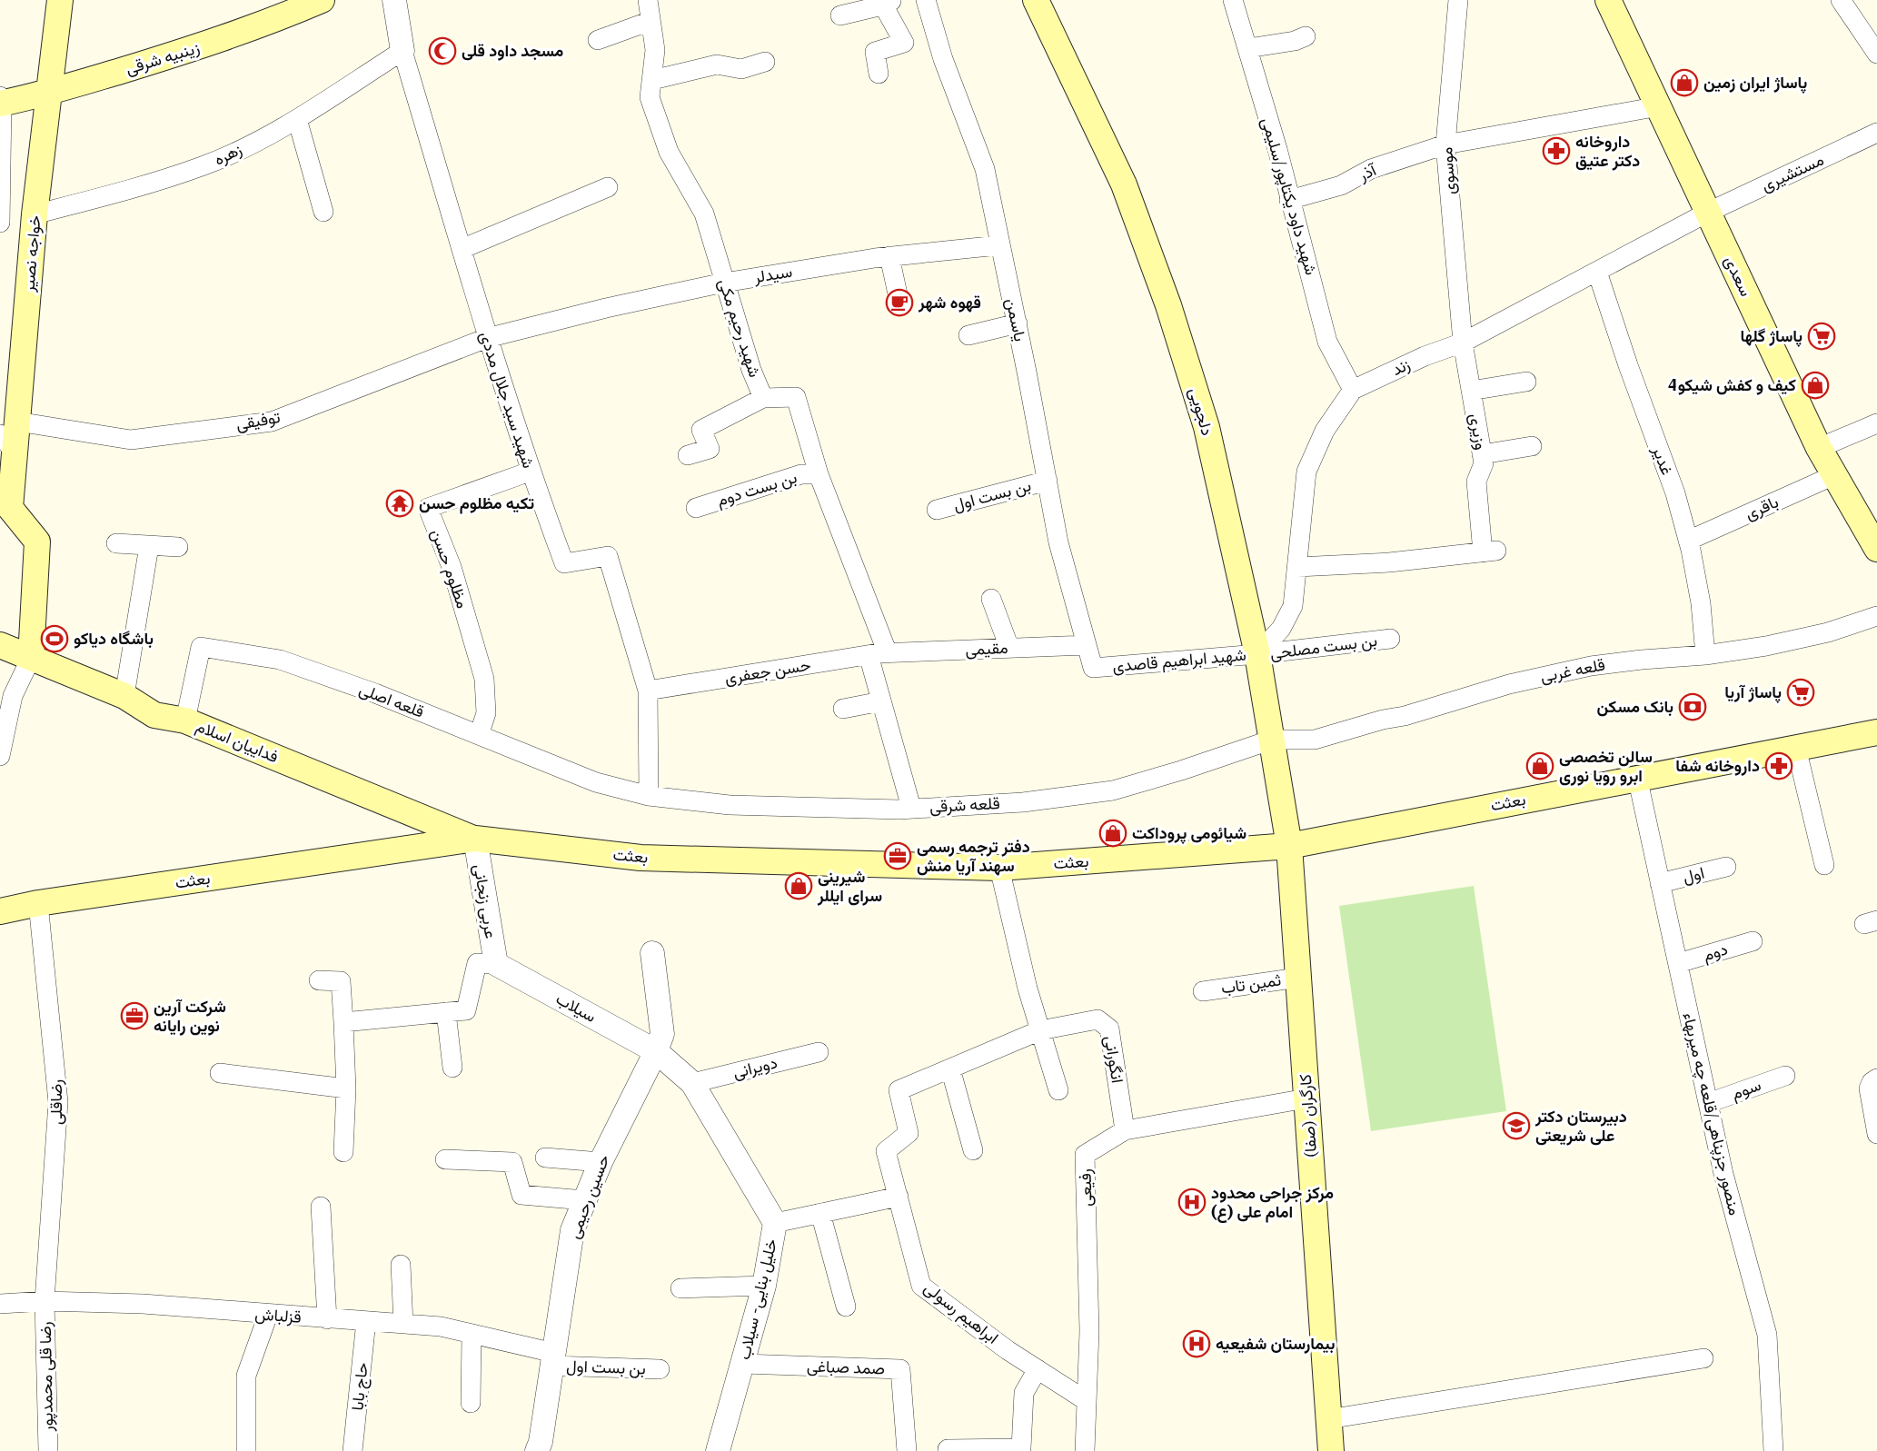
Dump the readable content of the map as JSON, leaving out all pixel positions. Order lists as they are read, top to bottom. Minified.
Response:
{"streets":{"main road":["زینبیه شرقی","خواجه نصیر","سعدی","دلجویی","فداییان اسلام","بعثت","کارگران (صفا)"],"street":["زهره","موسوی","آذر","مستشیری","شهید داود یکتاپور/سلیمی","سیدلر","یاسمن","شهید رحیم مکی","زند","شهید سید جلال مددی","توفیقی","وزیری","غدیر","بن بست دوم","بن بست اول","باقری","مظلوم حسن","بن بست مصلحی","مقیمی","شهید ابراهیم قاصدی","قلعه غربی","حسن جعفری","قلعه اصلی","قلعه شرقی","اول","عربی زنجانی","دوم","ثمین تاب","سیلاب","انگورانی","دویرانی","سوم","رضاقلی","منصور جزپناهی/قلعه چه میربهاء","رفیعی","حسین رحیمی","خلیل بنایی- سیلاب","ابراهیم رسولی","قزلباش","صمد صباغی","رضا قلی محمدپور","حاج بابا"]},"crossings":[["زینبیه شرقی","خواجه نصیر"],["زهره","خواجه نصیر"],["زهره","شهید سید جلال مددی"],["موسوی","آذر"],["موسوی","زند"],["موسوی","وزیری"],["آذر","شهید داود یکتاپور/سلیمی"],["آذر","سعدی"],["مستشیری","سعدی"],["مستشیری","زند"],["شهید داود یکتاپور/سلیمی","زند"],["خواجه نصیر","توفیقی"],["سیدلر","یاسمن"],["سیدلر","شهید رحیم مکی"],["سیدلر","شهید سید جلال مددی"],["سیدلر","توفیقی"],["سعدی","زند"],["سعدی","باقری"],["یاسمن","بن بست اول"],["یاسمن","مقیمی"],["یاسمن","شهید ابراهیم قاصدی"],["شهید رحیم مکی","بن بست دوم"],["شهید رحیم مکی","مقیمی"],["شهید رحیم مکی","حسن جعفری"],["زند","وزیری"],["زند","غدیر"],["شهید سید جلال مددی","توفیقی"],["شهید سید جلال مددی","مظلوم حسن"],["شهید سید جلال مددی","حسن جعفری"],["شهید سید جلال مددی","قلعه اصلی"],["شهید سید جلال مددی","قلعه شرقی"],["دلجویی","بن بست مصلحی"],["دلجویی","شهید ابراهیم قاصدی"],["دلجویی","قلعه غربی"],["دلجویی","بعثت"],["دلجویی","قلعه شرقی"],["دلجویی","کارگران (صفا)"],["غدیر","باقری"],["غدیر","قلعه غربی"],["بن بست اول","حسین رحیمی"],["بن بست اول","قزلباش"],["مظلوم حسن","قلعه اصلی"],["بن بست مصلحی","شهید ابراهیم قاصدی"],["مقیمی","شهید ابراهیم قاصدی"],["مقیمی","حسن جعفری"],["قلعه غربی","قلعه شرقی"],["قلعه اصلی","فداییان اسلام"],["قلعه اصلی","قلعه شرقی"],["فداییان اسلام","بعثت"],["فداییان اسلام","عربی زنجانی"],["بعثت","عربی زنجانی"],["بعثت","رضاقلی"],["بعثت","منصور جزپناهی/قلعه چه میربهاء"],["بعثت","کارگران (صفا)"],["اول","منصور جزپناهی/قلعه چه میربهاء"],["عربی زنجانی","سیلاب"],["دوم","منصور جزپناهی/قلعه چه میربهاء"],["ثمین تاب","کارگران (صفا)"],["سیلاب","حسین رحیمی"],["سیلاب","خلیل بنایی- سیلاب"],["انگورانی","رفیعی"],["انگورانی","ابراهیم رسولی"],["دویرانی","خلیل بنایی- سیلاب"],["سوم","منصور جزپناهی/قلعه چه میربهاء"],["رضاقلی","قزلباش"],["رضاقلی","رضا قلی محمدپور"],["کارگران (صفا)","رفیعی"],["رفیعی","ابراهیم رسولی"],["حسین رحیمی","خلیل بنایی- سیلاب"],["حسین رحیمی","قزلباش"],["خلیل بنایی- سیلاب","صمد صباغی"],["قزلباش","رضا قلی محمدپور"],["قزلباش","حاج بابا"]],"places":{"mosque":["مسجد داود قلی"],"shop":["پاساژ ایران زمین","کیف و کفش شیکو4","سالن تخصصی ابرو رویا نوری","شیائومی پروداکت","شیرینی سرای ایللر"],"pharmacy":["داروخانه دکتر عتیق","داروخانه شفا"],"cafe":["قهوه شهر"],"supermarket":["پاساژ گلها","پاساژ آریا"],"temple":["تکیه مظلوم حسن"],"sports":["باشگاه دیاکو"],"bank":["بانک مسکن"],"office":["دفتر ترجمه رسمی سهند آریا منش","شرکت آرین نوین رایانه"],"school or university":["دبیرستان دکتر علی شریعتی"],"hospital":["مرکز جراحی محدود امام علی (ع)","بیمارستان شفیعیه"]}}
